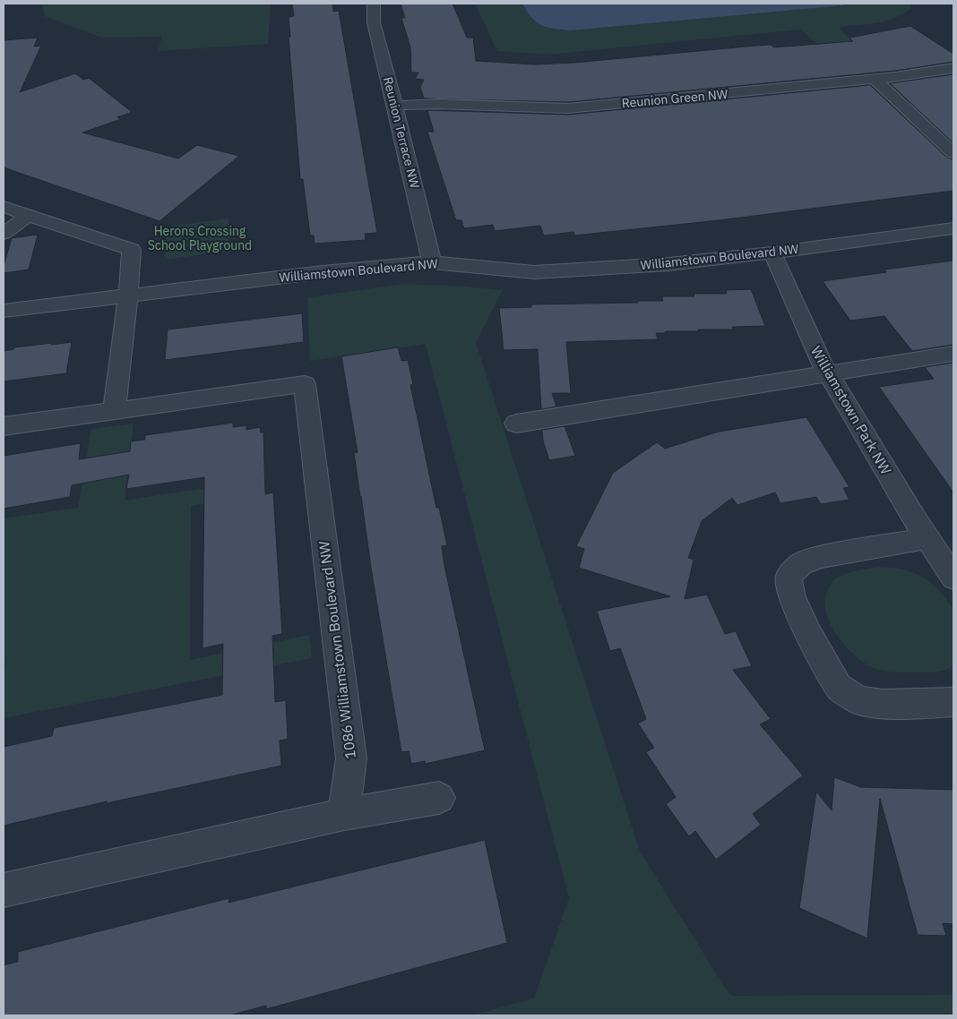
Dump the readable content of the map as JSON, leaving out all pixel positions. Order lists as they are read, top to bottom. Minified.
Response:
{"streets":{"street":["Reunion Green NW","Reunion Terrace NW","Williamstown Boulevard NW","Williamstown Park NW","1086 Williamstown Boulevard NW"]},"crossings":[["Reunion Green NW","Reunion Terrace NW"],["Reunion Terrace NW","Williamstown Boulevard NW"],["Williamstown Boulevard NW","Williamstown Park NW"]],"parks":["Herons Crossing School Playground"]}
